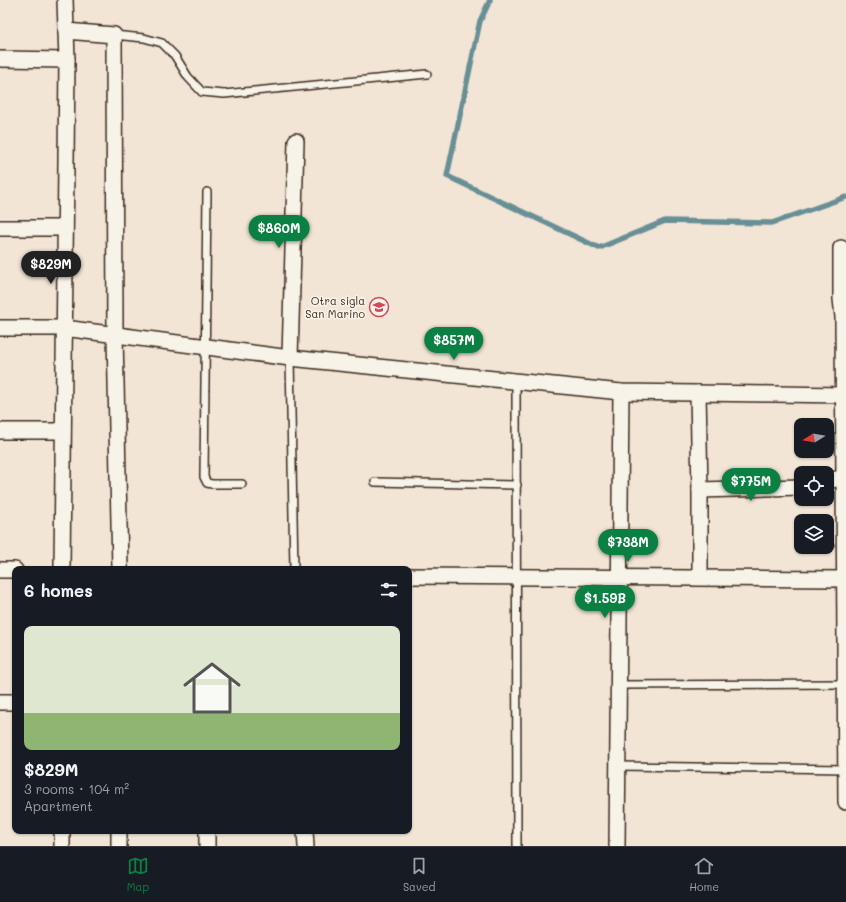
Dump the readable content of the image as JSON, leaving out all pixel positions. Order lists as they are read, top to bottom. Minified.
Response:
{"places":{"school or university":["Otra sigla San Marino"]},"north":"left","page":{"price":["$860M","$829M","$857M","$775M","$738M","$1.59B"],"heading":"6 homes","list":[{"name":"$829M","note":"3 rooms · 104 m² · Apartment"}],"tabs":["Map","Saved","Home"]}}
